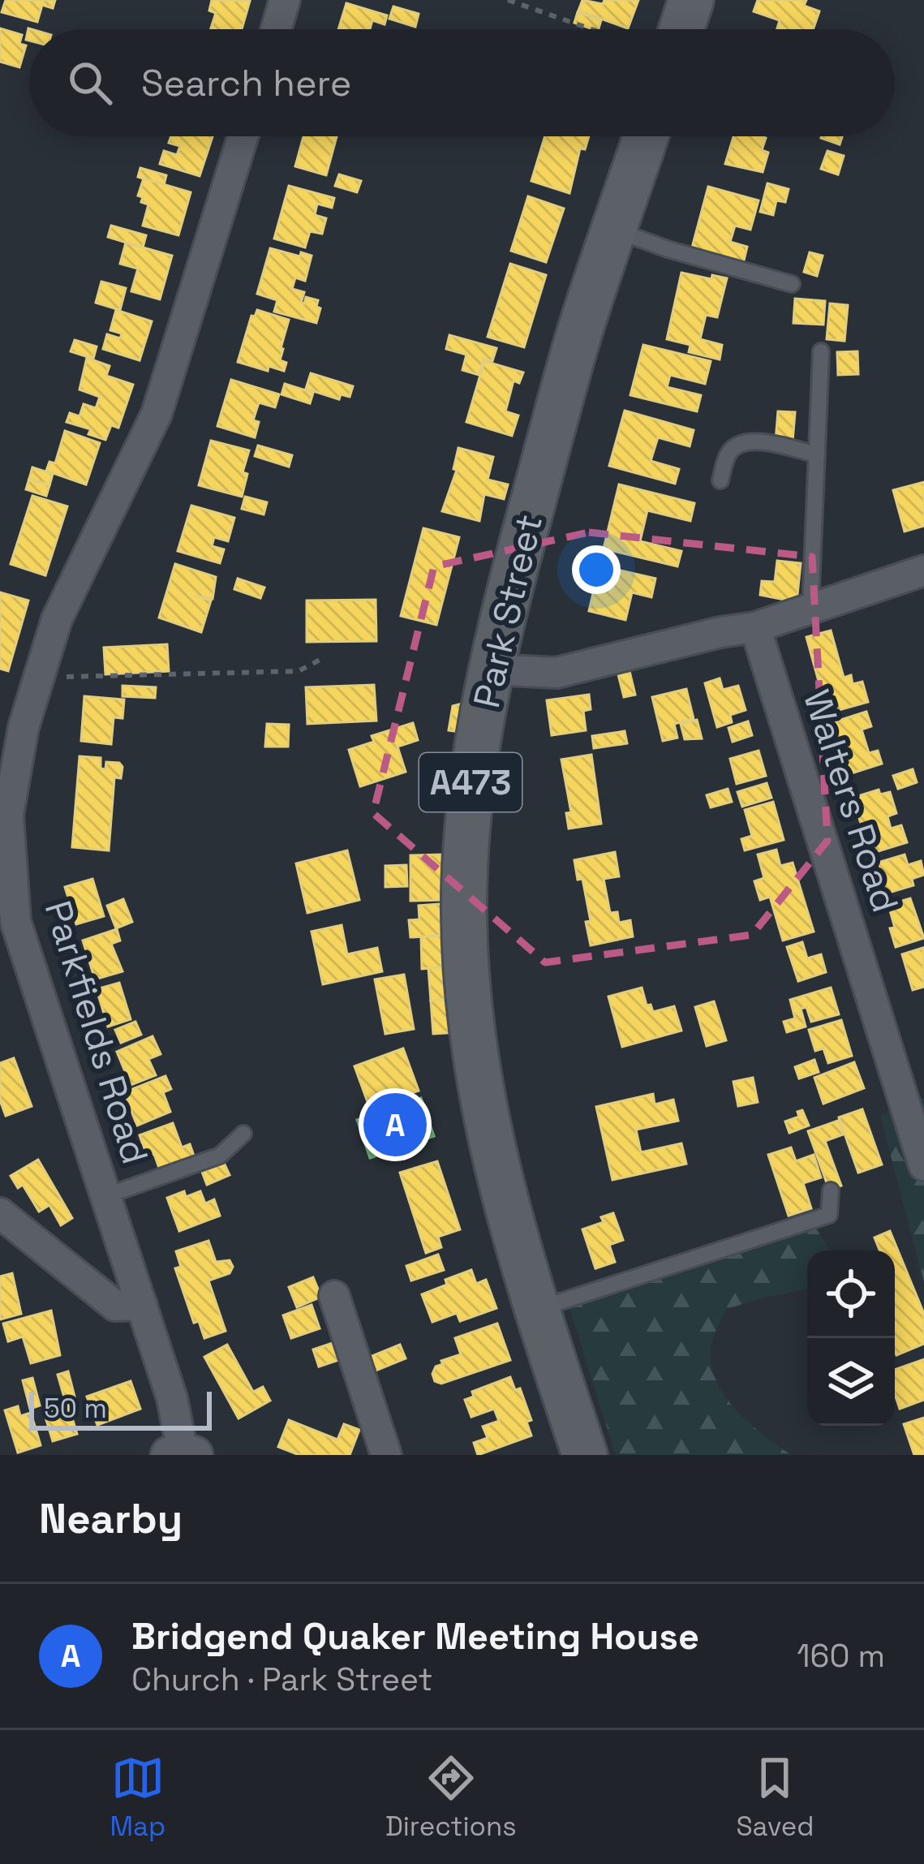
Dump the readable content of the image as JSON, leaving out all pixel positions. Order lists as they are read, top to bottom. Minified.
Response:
{"streets":{"main road":["Park Street","A473"],"street":["Walters Road","Parkfields Road"]},"scale_bar":"50 m","page":{"search":"Search here","pins":"A","scale":"50 m","heading":"Nearby","list":[{"mark":"A","name":"Bridgend Quaker Meeting House","note":"Church · Park Street","value":"160 m"}],"nav":["Map","Directions","Saved"]}}
